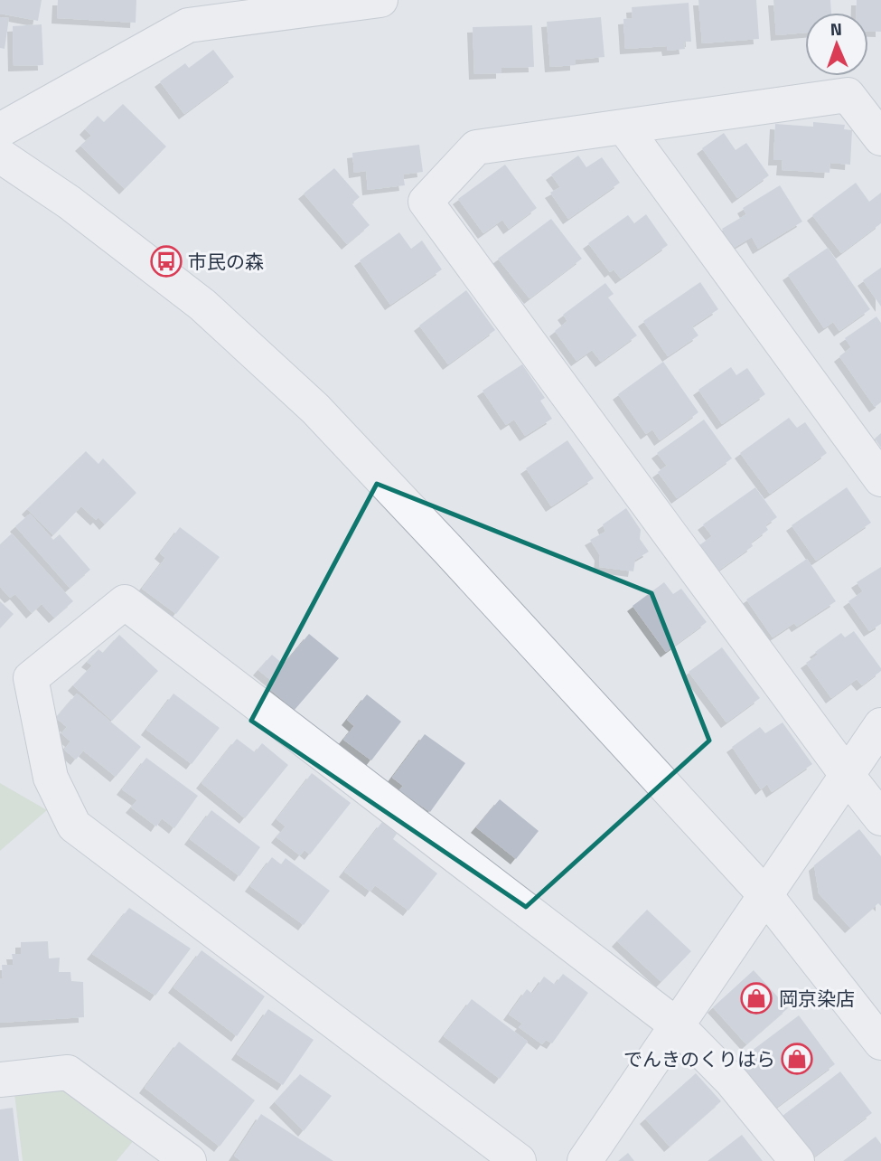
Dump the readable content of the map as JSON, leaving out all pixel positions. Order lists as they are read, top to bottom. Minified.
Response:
{"places":{"bus stop":["市民の森"],"shop":["岡京染店","でんきのくりはら"]},"north":"top"}
